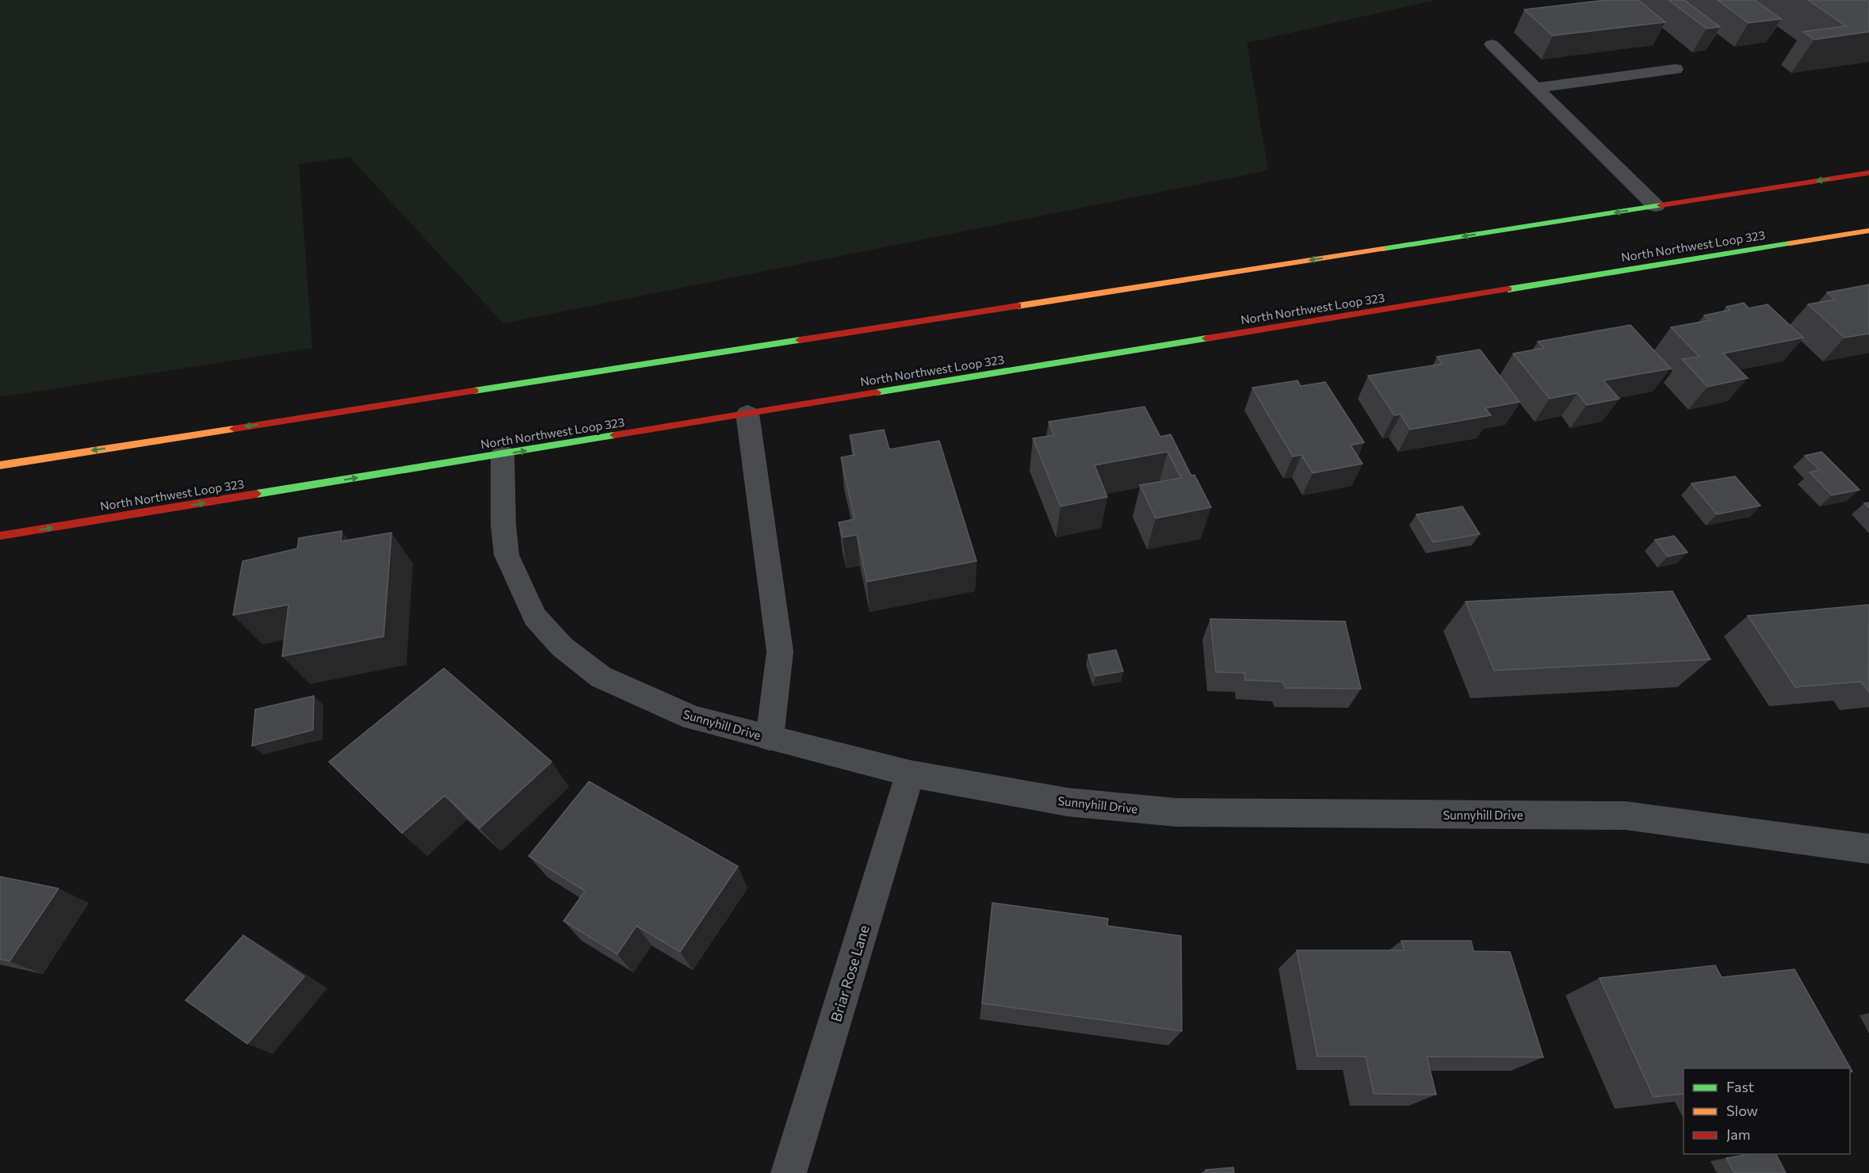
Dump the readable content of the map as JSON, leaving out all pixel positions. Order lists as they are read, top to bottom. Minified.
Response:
{"streets":{"highway":["North Northwest Loop 323"],"street":["Sunnyhill Drive","Briar Rose Lane"]},"crossings":[["North Northwest Loop 323","Sunnyhill Drive"],["Sunnyhill Drive","Briar Rose Lane"]],"legend":["Fast","Slow","Jam"]}
